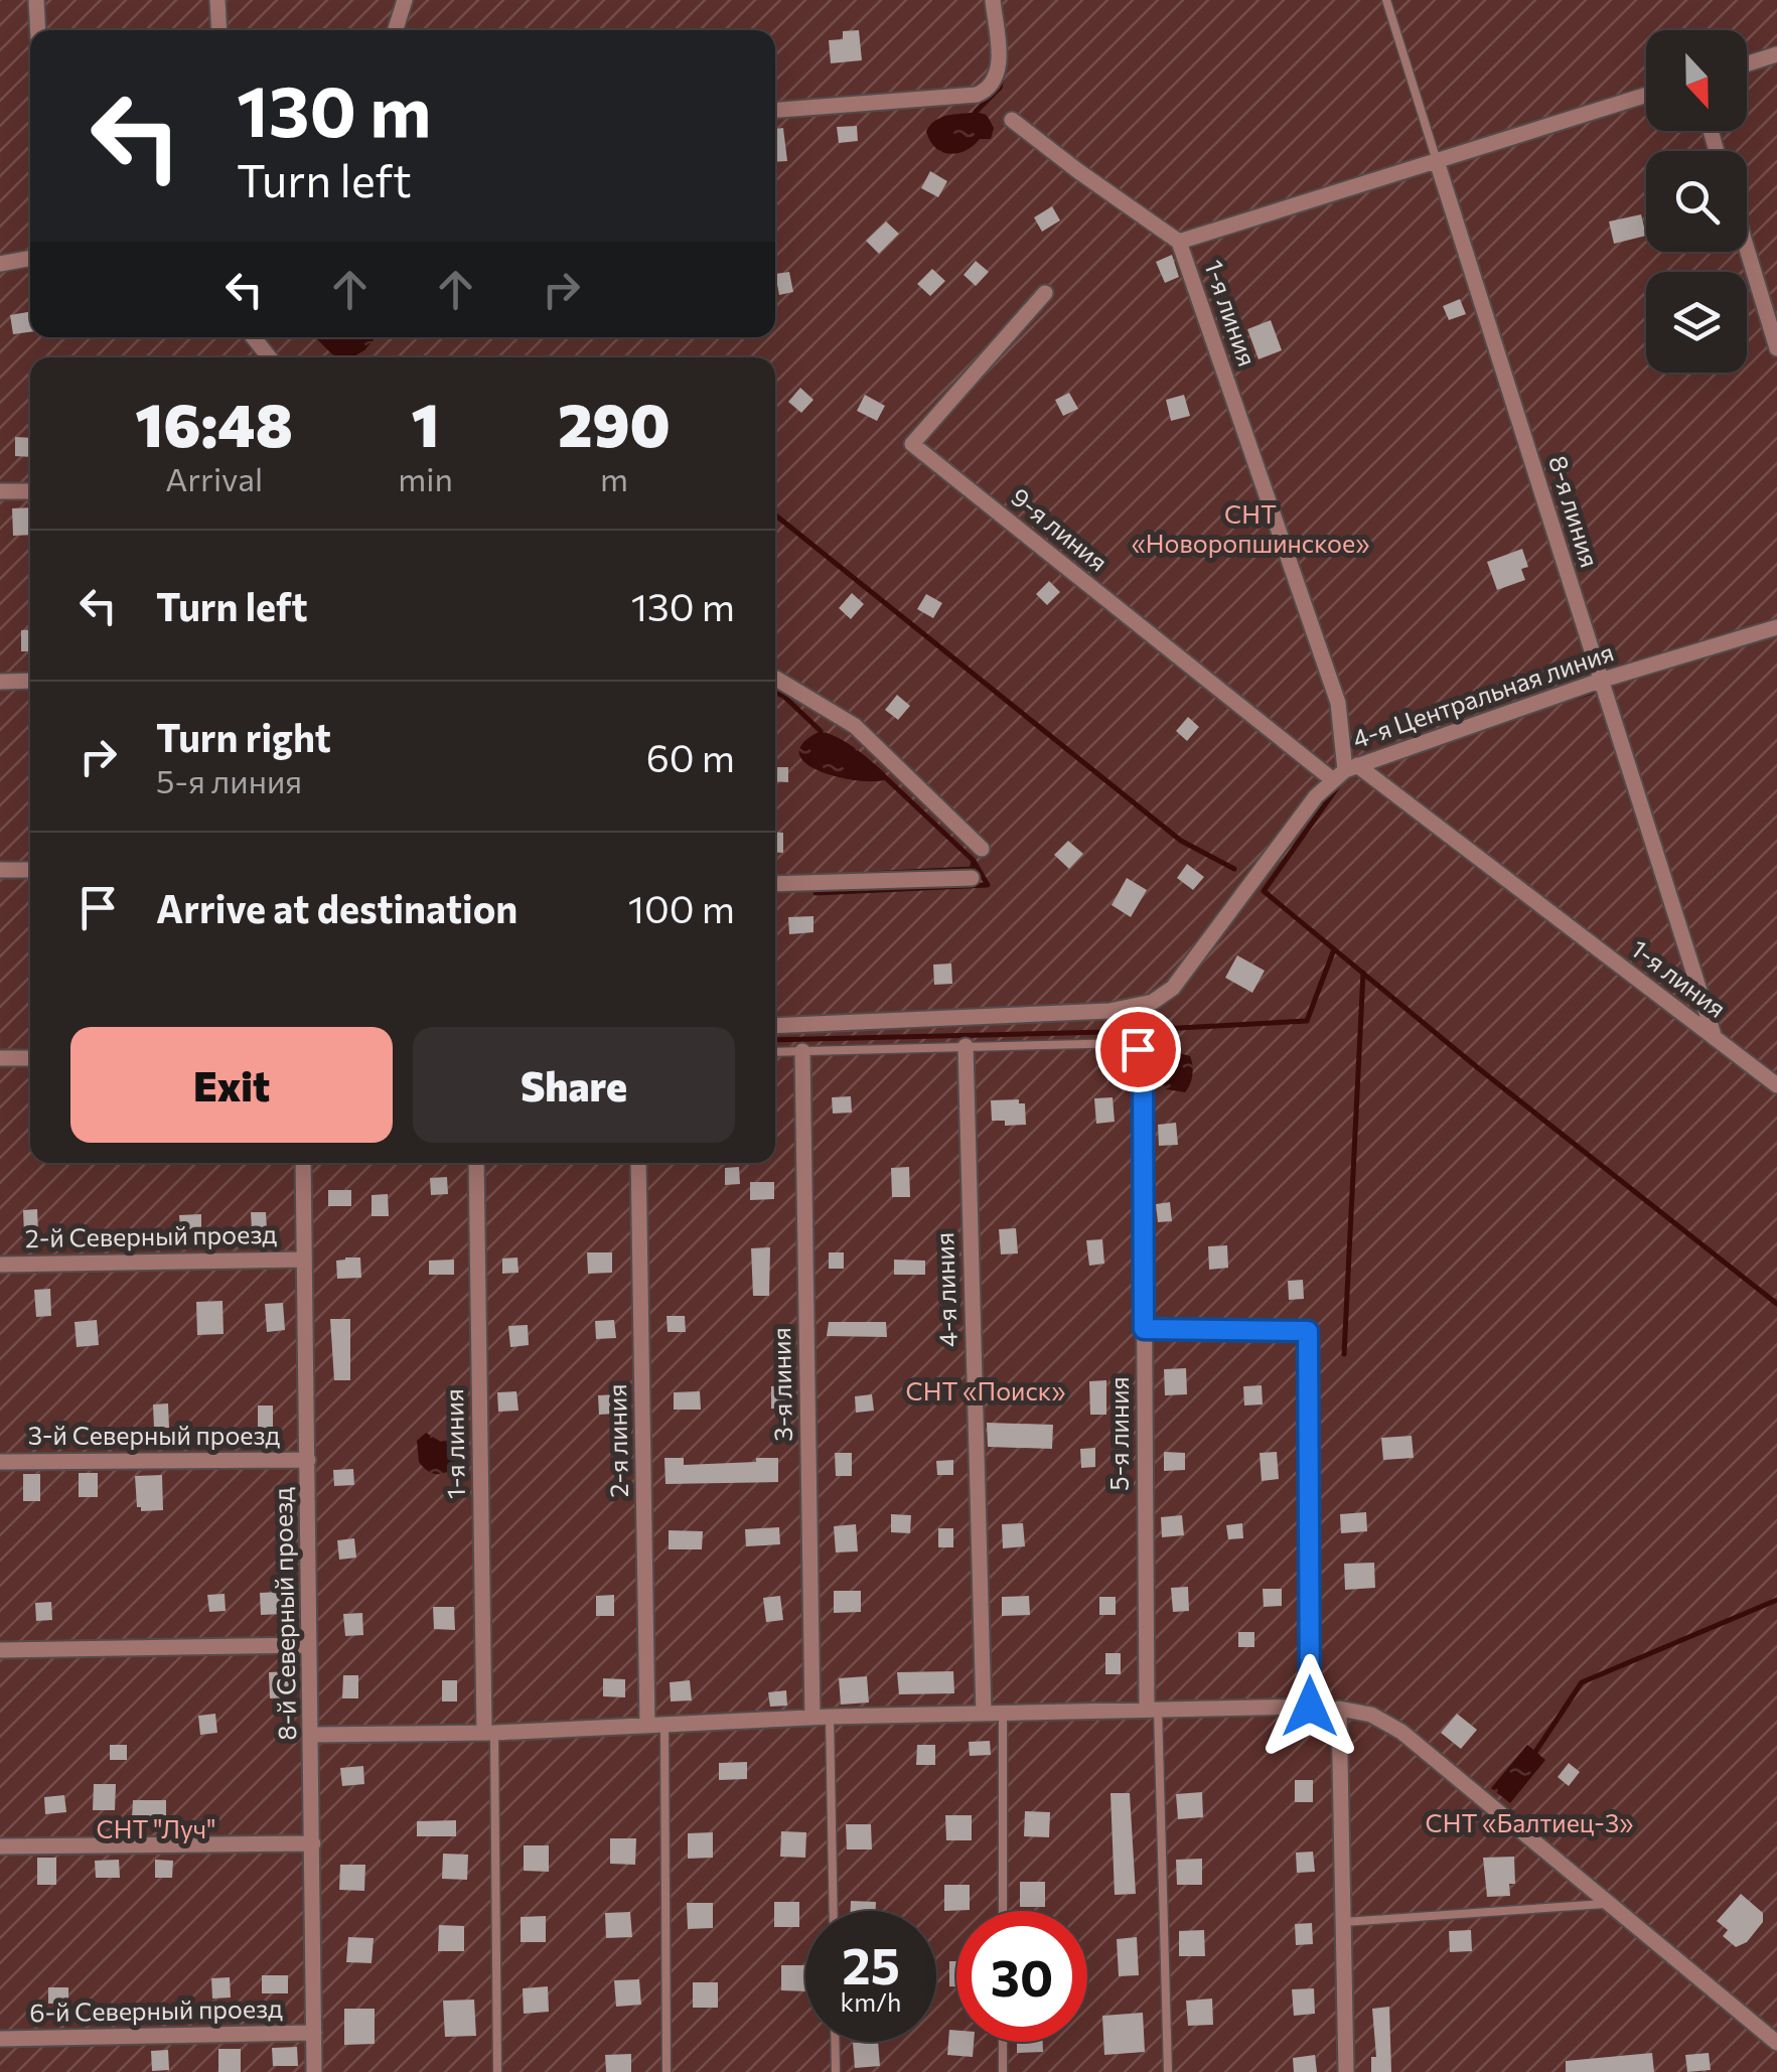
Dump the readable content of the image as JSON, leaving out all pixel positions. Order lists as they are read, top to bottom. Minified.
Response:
{"streets":{"street":["1-я линия","8-я линия","9-я линия","4-я Центральная линия","2-й Северный проезд","4-я линия","3-я линия","5-я линия","3-й Северный проезд","2-я линия","8-й Северный проезд","6-й Северный проезд"]},"crossings":[["1-я линия","8-я линия"],["1-я линия","9-я линия"],["1-я линия","4-я Центральная линия"],["8-я линия","4-я Центральная линия"],["9-я линия","4-я Центральная линия"],["2-й Северный проезд","8-й Северный проезд"],["3-й Северный проезд","8-й Северный проезд"],["8-й Северный проезд","6-й Северный проезд"]],"parks":["СНТ «Новоропшинское»","СНТ «Поиск»","СНТ «Балтиец-3»","СНТ \"Луч\""],"north":"bottom","page":{"turn":["130 m","Turn left"],"eta":["16:48","Arrival","1","min","290","m"],"list":[{"name":"Turn left","value":"130 m"},{"name":"Turn right","note":"5-я линия","value":"60 m"},{"name":"Arrive at destination","value":"100 m"}],"buttons":["Exit","Share"],"speed":"25 km/h","limit":"30"}}
